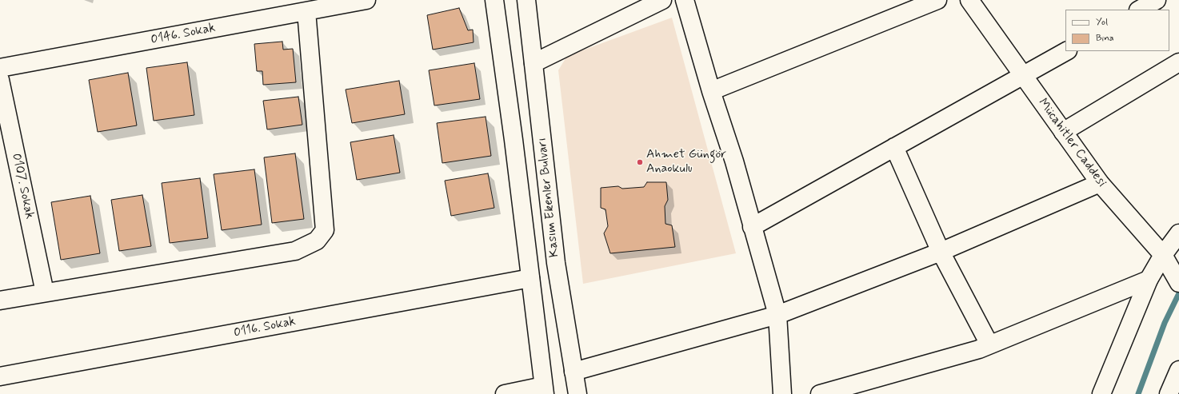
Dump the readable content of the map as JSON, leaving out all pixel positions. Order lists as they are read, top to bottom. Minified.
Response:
{"streets":{"street":["0146. Sokak","Mücahitler Caddesi","0107. Sokak","Kasım Ekenler Bulvarı","0116. Sokak"]},"places":["Ahmet Güngör Anaokulu"],"legend":["Yol","Bina"]}
